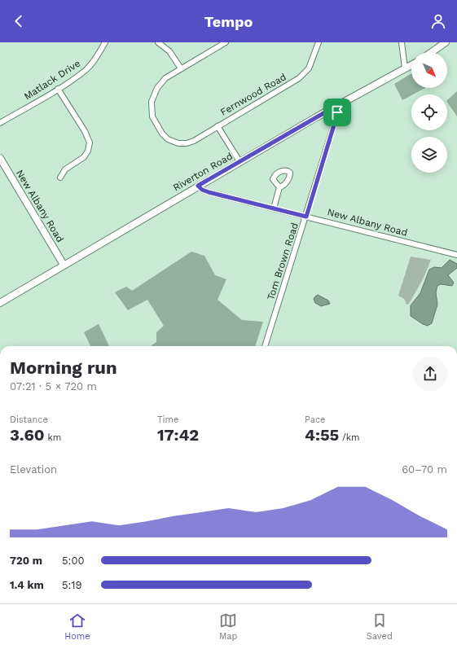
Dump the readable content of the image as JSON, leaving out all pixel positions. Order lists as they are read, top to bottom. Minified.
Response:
{"streets":{"main road":["Riverton Road","New Albany Road"],"street":["Matlack Drive","Fernwood Road","Tom Brown Road"]},"crossings":[["Fernwood Road","Riverton Road"],["Riverton Road","New Albany Road"],["Riverton Road","Tom Brown Road"],["New Albany Road","Tom Brown Road"]],"north":"bottom right","page":{"header":"Tempo","heading":["Morning run","07:21 · 5 × 720 m"],"stats":[["Distance","3.60 km"],["Time","17:42"],["Pace","4:55 /km"]],"chart":["Elevation","60–70 m"],"list":[{"name":"720 m","note":"5:00"},{"name":"1.4 km","note":"5:19"}],"tabs":["Home","Map","Saved"]}}
